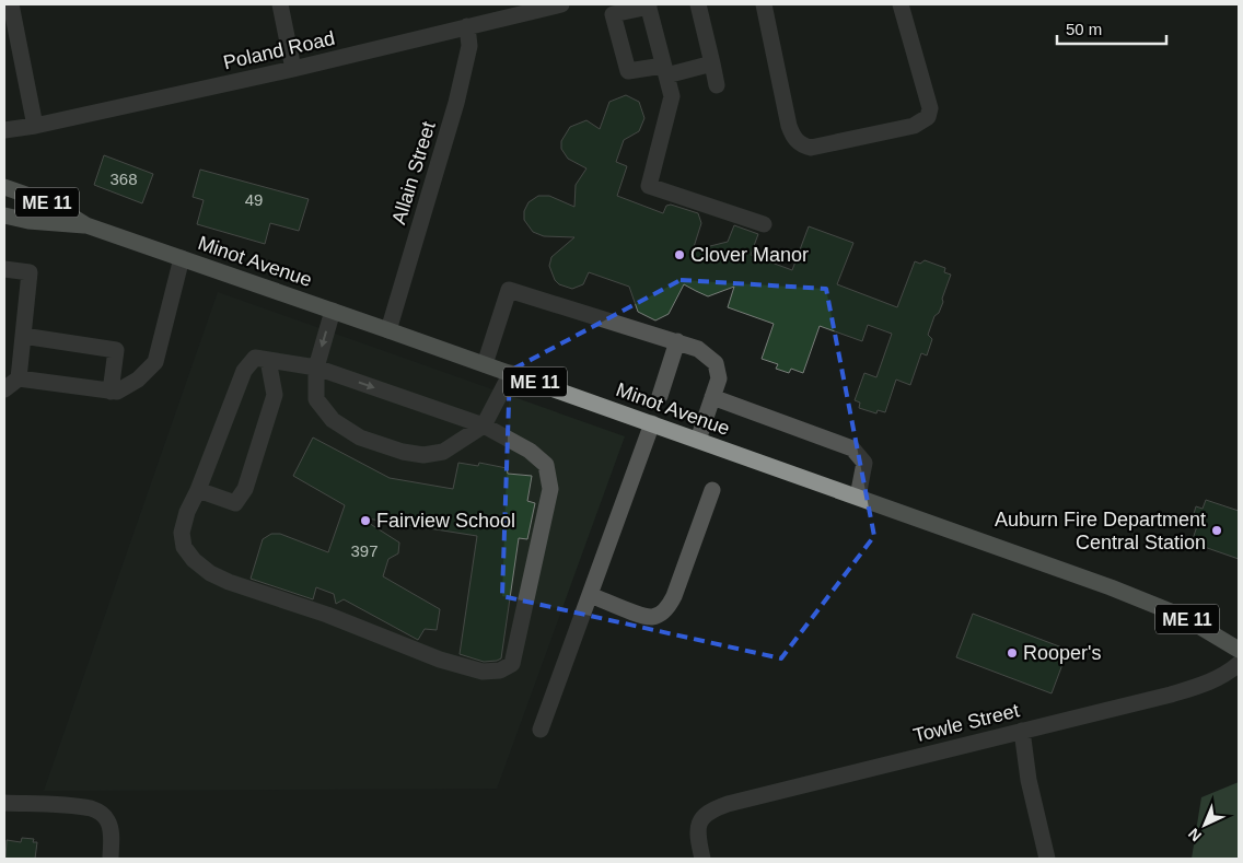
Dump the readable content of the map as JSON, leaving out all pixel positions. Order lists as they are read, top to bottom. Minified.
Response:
{"streets":{"main road":["ME 11","Minot Avenue"],"street":["Poland Road","Allain Street","Towle Street"]},"crossings":[["Poland Road","Allain Street"],["Allain Street","Minot Avenue"]],"places":["Clover Manor","Fairview School","Auburn Fire Department Central Station","Rooper's"],"house_numbers":["368","49","397"],"scale_bar":"50 m","north":"bottom left"}
